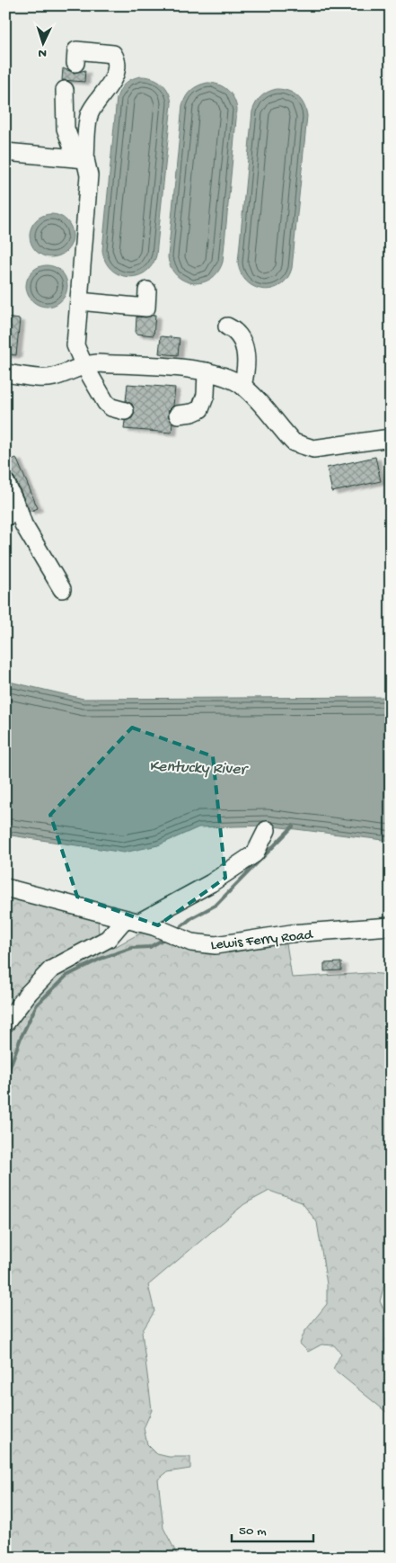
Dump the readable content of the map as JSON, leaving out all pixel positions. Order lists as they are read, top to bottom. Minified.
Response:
{"streets":{"street":["Lewis Ferry Road"]},"water":["Kentucky River"],"scale_bar":"50 m","north":"bottom"}
